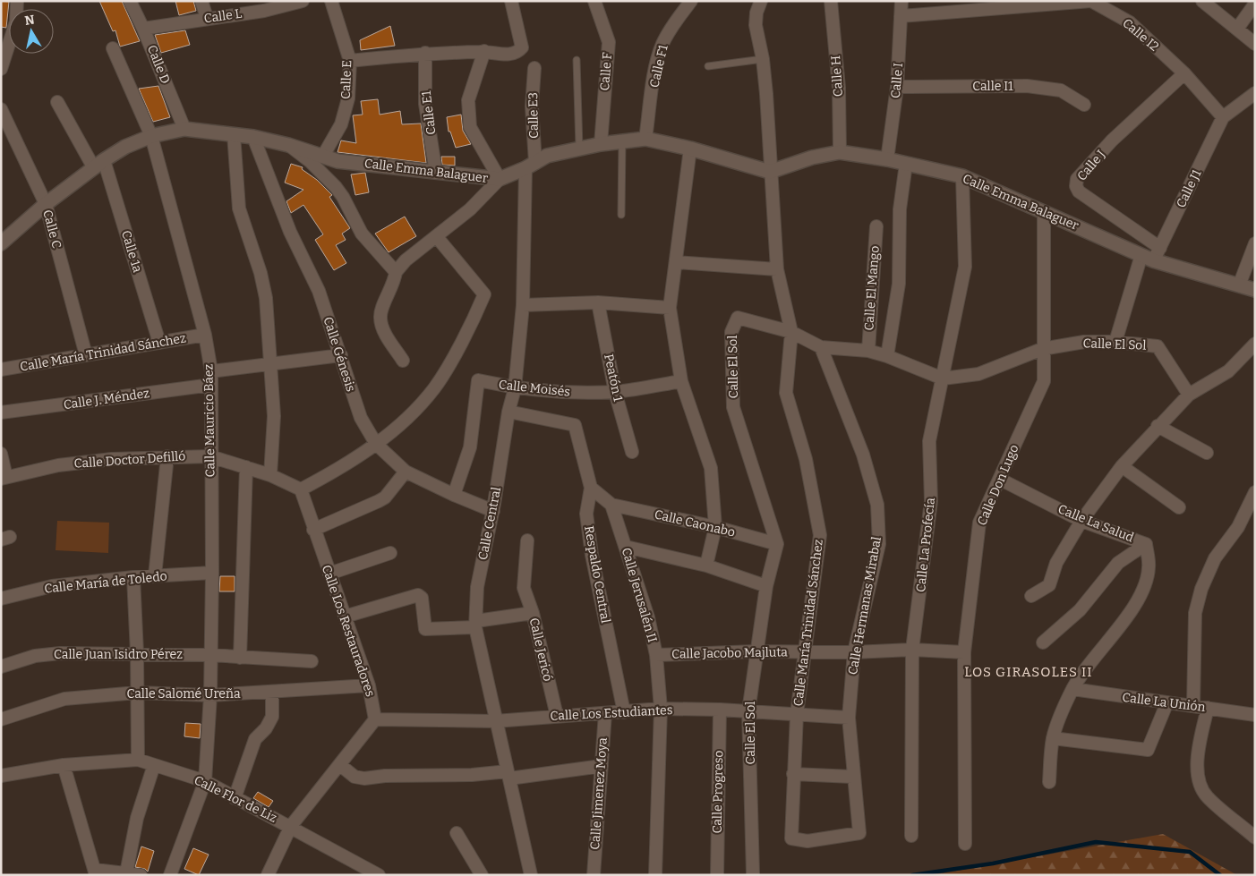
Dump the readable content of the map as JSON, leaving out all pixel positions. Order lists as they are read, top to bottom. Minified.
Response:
{"streets":{"street":["Calle L","Calle I2","Calle D","Calle F1","Calle F","Calle H","Calle E","Calle I","Calle I1","Calle E1","Calle E3","Calle J","Calle Emma Balaguer","Calle J1","Calle C","Calle 1a","Calle El Mango","Calle El Sol","Calle María Trinidad Sánchez","Calle Génesis","Peatón 1","Calle Moisés","Calle J. Méndez","Calle Mauricio Báez","Calle Doctor Defilló","Calle Don Lugo","Calle Central","Calle Caonabo","Calle La Salud","Calle La Profecía","Respaldo Central","Calle María de Toledo","Calle Jerusalén II","Calle Hermanas Mirabal","Calle Los Restauradores","Calle Jericó","Calle Jacobo Majluta","Calle Juan Isidro Pérez","Calle Salomé Ureña","Calle La Unión","Calle Los Estudiantes","Calle Progreso","Calle Jimenez Moya","Calle Flor de Liz"]},"crossings":[["Calle L","Calle D"],["Calle I2","Calle I"],["Calle I2","Calle J"],["Calle I2","Calle J1"],["Calle D","Calle Emma Balaguer"],["Calle F1","Calle Emma Balaguer"],["Calle F","Calle Emma Balaguer"],["Calle H","Calle Emma Balaguer"],["Calle E","Calle Emma Balaguer"],["Calle I","Calle I1"],["Calle I","Calle Emma Balaguer"],["Calle E1","Calle Emma Balaguer"],["Calle E3","Calle Emma Balaguer"],["Calle E3","Calle Central"],["Calle J","Calle J1"],["Calle Emma Balaguer","Calle J1"],["Calle Emma Balaguer","Calle C"],["Calle Emma Balaguer","Calle 1a"],["Calle Emma Balaguer","Calle María Trinidad Sánchez"],["Calle Emma Balaguer","Calle Génesis"],["Calle Emma Balaguer","Calle Mauricio Báez"],["Calle Emma Balaguer","Calle Don Lugo"],["Calle Emma Balaguer","Calle Central"],["Calle Emma Balaguer","Calle La Profecía"],["Calle J1","Calle El Sol"],["Calle C","Calle María Trinidad Sánchez"],["Calle 1a","Calle María Trinidad Sánchez"],["Calle El Mango","Calle El Sol"],["Calle El Sol","Calle María Trinidad Sánchez"],["Calle El Sol","Calle Don Lugo"],["Calle El Sol","Calle Caonabo"],["Calle El Sol","Calle La Profecía"],["Calle El Sol","Calle Hermanas Mirabal"],["Calle El Sol","Calle Jacobo Majluta"],["Calle El Sol","Calle Los Estudiantes"],["Calle María Trinidad Sánchez","Calle Mauricio Báez"],["Calle María Trinidad Sánchez","Calle Hermanas Mirabal"],["Calle María Trinidad Sánchez","Calle Jacobo Majluta"],["Calle María Trinidad Sánchez","Calle Los Estudiantes"],["Calle Génesis","Calle Moisés"],["Calle Génesis","Calle Central"],["Peatón 1","Calle Moisés"],["Calle Moisés","Calle Central"],["Calle J. Méndez","Calle Mauricio Báez"],["Calle Mauricio Báez","Calle Doctor Defilló"],["Calle Mauricio Báez","Calle María de Toledo"],["Calle Mauricio Báez","Calle Juan Isidro Pérez"],["Calle Mauricio Báez","Calle Salomé Ureña"],["Calle Mauricio Báez","Calle Flor de Liz"],["Calle Doctor Defilló","Calle Los Restauradores"],["Calle Don Lugo","Calle La Salud"],["Calle Don Lugo","Calle Jacobo Majluta"],["Calle Central","Respaldo Central"],["Calle Central","Calle Jericó"],["Calle Central","Calle Los Estudiantes"],["Calle Caonabo","Calle Jerusalén II"],["Calle La Salud","Calle La Unión"],["Calle La Profecía","Calle Jacobo Majluta"],["Respaldo Central","Calle Los Estudiantes"],["Calle Jerusalén II","Calle Jacobo Majluta"],["Calle Jerusalén II","Calle Los Estudiantes"],["Calle Hermanas Mirabal","Calle Jacobo Majluta"],["Calle Hermanas Mirabal","Calle Los Estudiantes"],["Calle Los Restauradores","Calle Jericó"],["Calle Los Restauradores","Calle Salomé Ureña"],["Calle Los Restauradores","Calle Los Estudiantes"],["Calle Jericó","Calle Los Estudiantes"],["Calle Los Estudiantes","Calle Progreso"],["Calle Los Estudiantes","Calle Jimenez Moya"]],"districts":["LOS GIRASOLES II"],"north":"top"}
